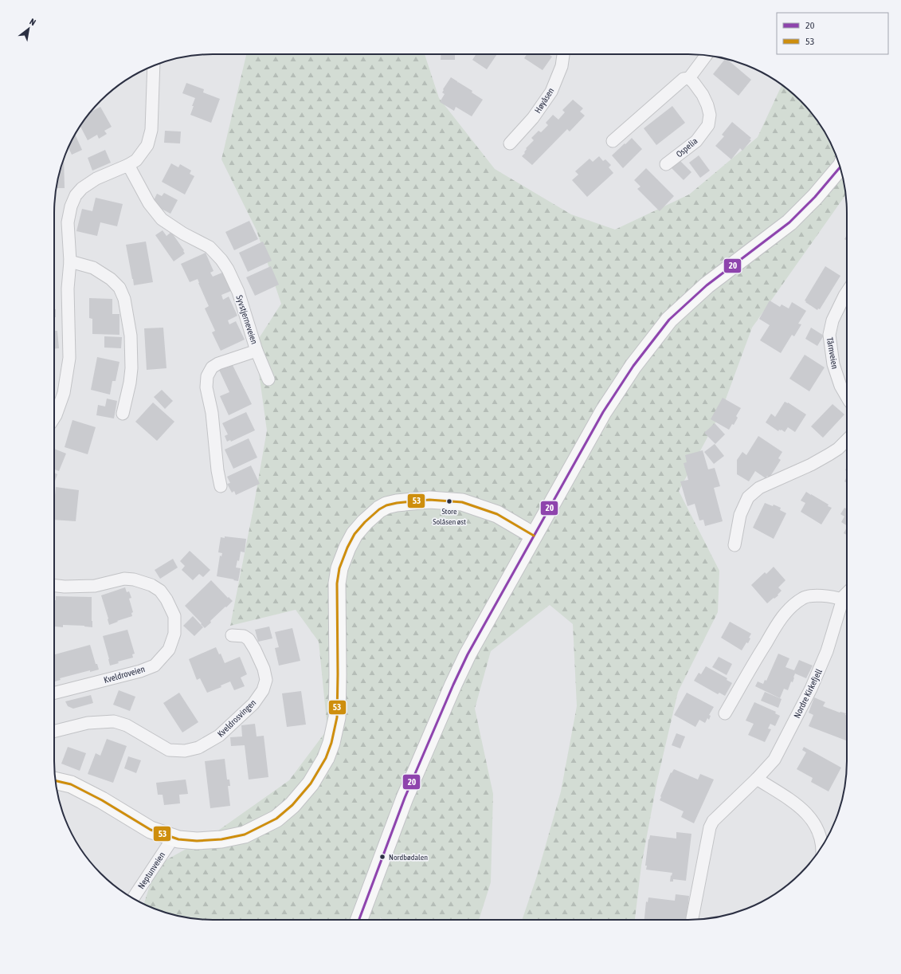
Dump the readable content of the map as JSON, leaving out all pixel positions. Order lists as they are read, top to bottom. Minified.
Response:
{"streets":{"street":["Høyåsen","Ospelia","Syvstjerneveien","Tårnveien","Kveldroveien","Nordre Kirkefjell","Kveldrosvingen","Neptunveien"]},"places":["Store Solåsen øst","Nordbødalen"],"lines":["transit line 20","transit line 53"],"legend":["20","53"],"north":"top right"}
